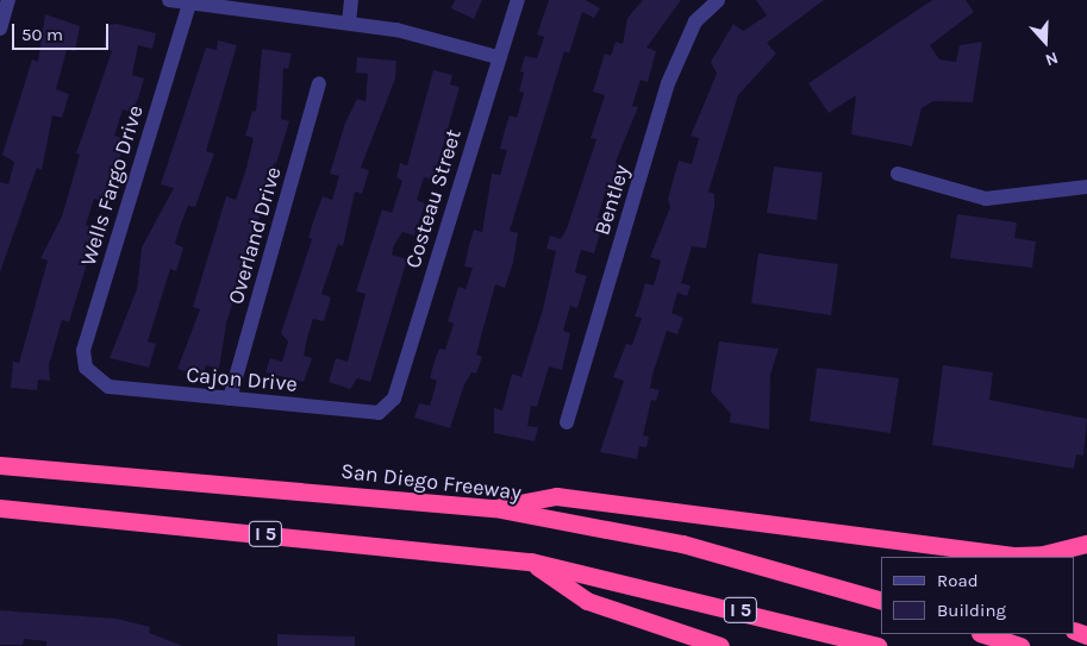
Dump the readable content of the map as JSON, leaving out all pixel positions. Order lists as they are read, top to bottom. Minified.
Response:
{"streets":{"highway":["San Diego Freeway","I 5"],"street":["Wells Fargo Drive","Costeau Street","Bentley","Overland Drive","Cajon Drive"]},"crossings":[["Wells Fargo Drive","Cajon Drive"],["Costeau Street","Cajon Drive"],["Overland Drive","Cajon Drive"]],"legend":["Road","Building"],"scale_bar":"50 m","north":"bottom"}
